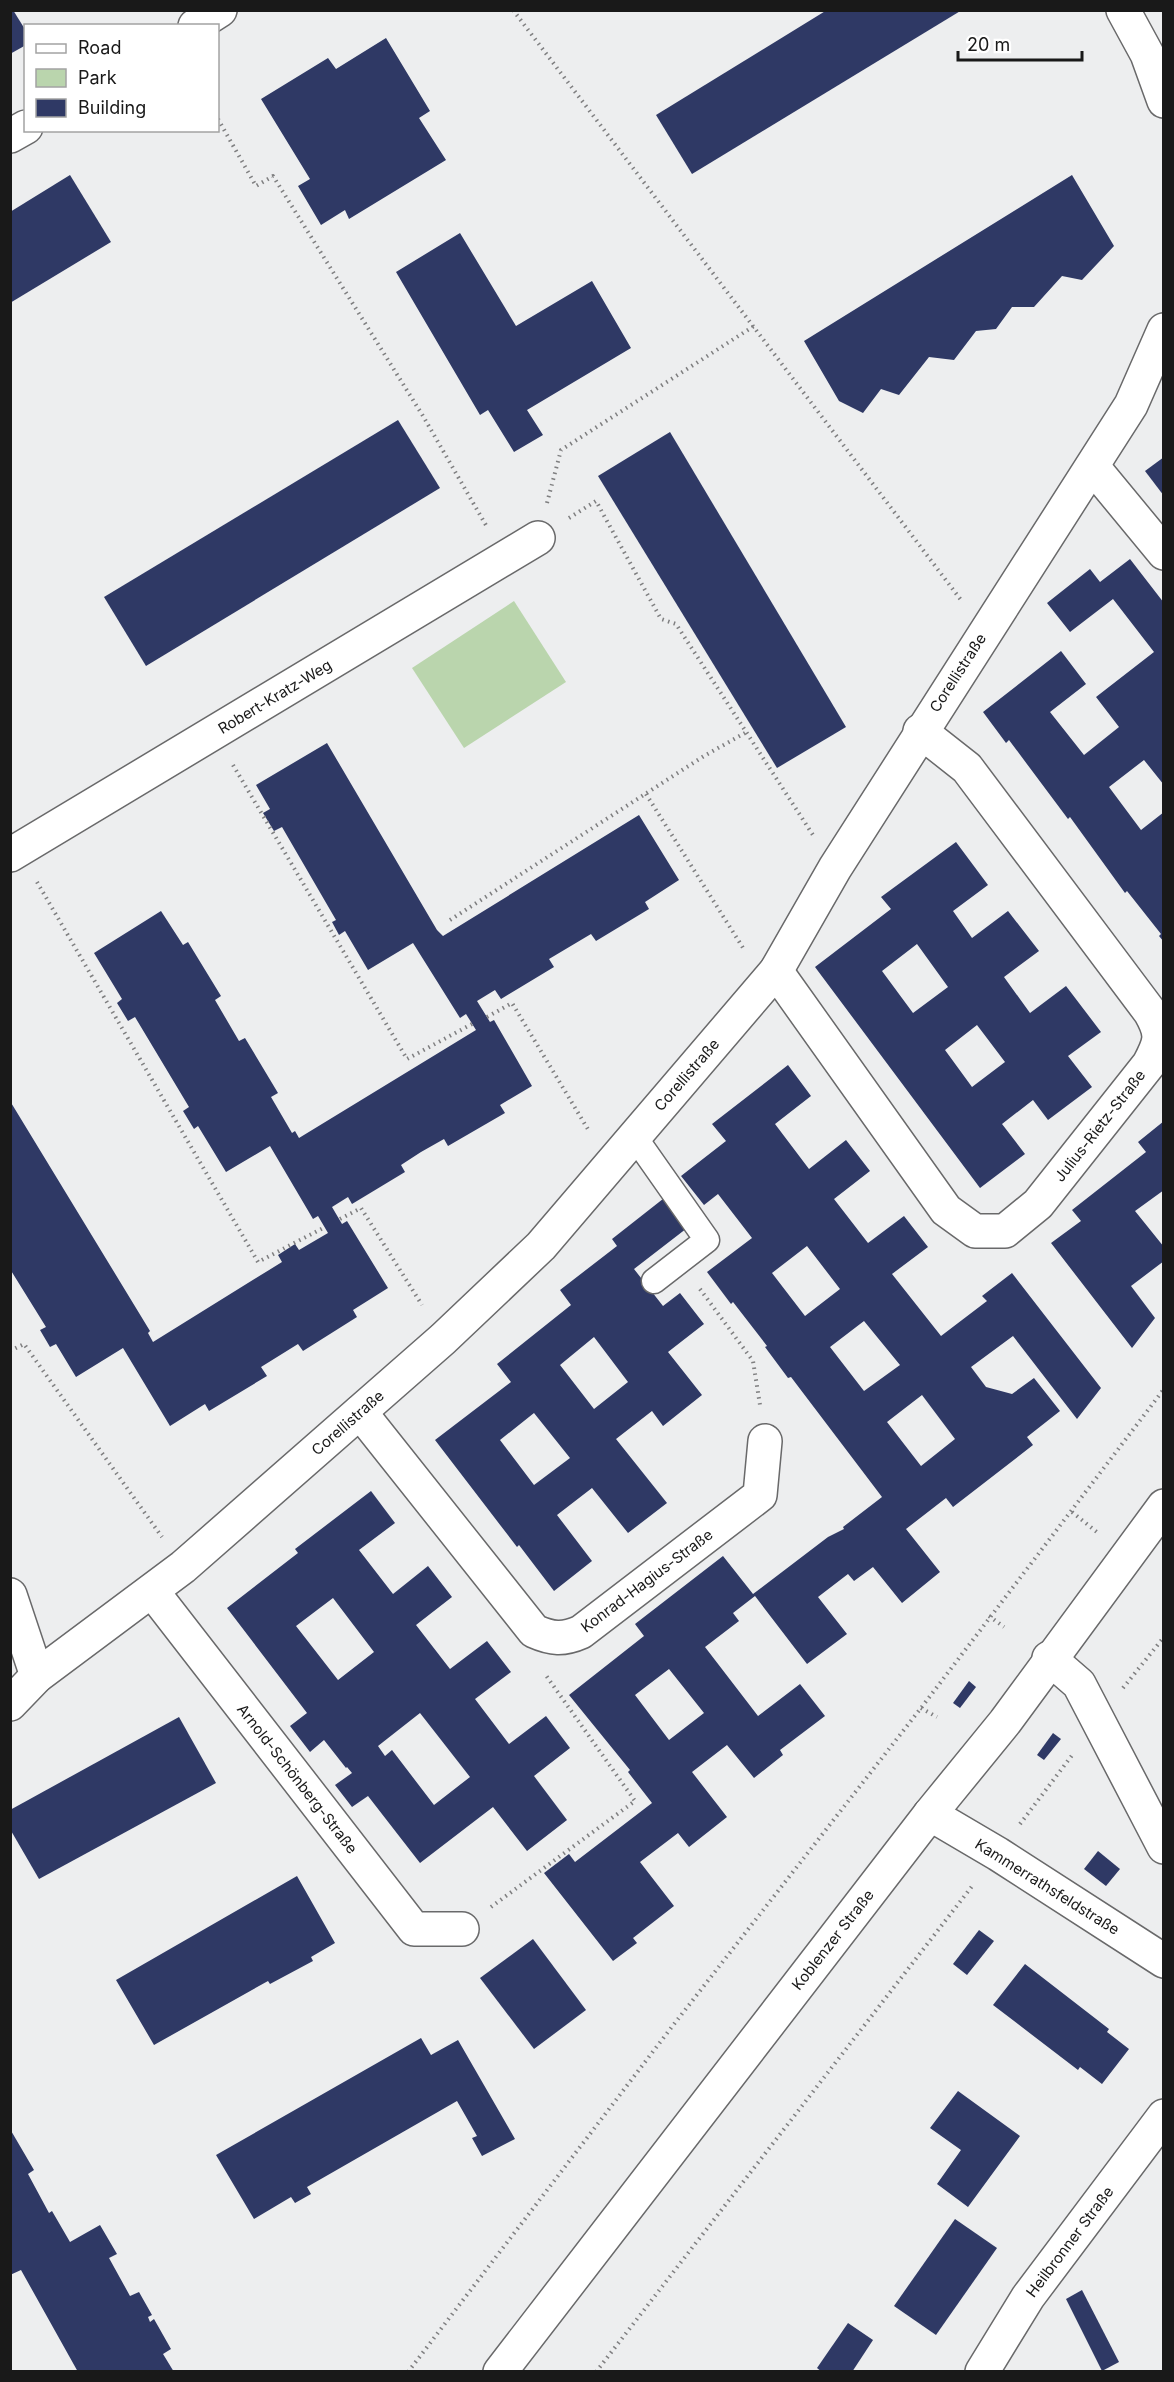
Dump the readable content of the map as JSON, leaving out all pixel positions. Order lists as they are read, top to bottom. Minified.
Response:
{"streets":{"street":["Corellistraße","Robert-Kratz-Weg","Julius-Rietz-Straße","Konrad-Hagius-Straße","Arnold-Schönberg-Straße","Kammerrathsfeldstraße","Koblenzer Straße","Heilbronner Straße"]},"crossings":[["Corellistraße","Julius-Rietz-Straße"],["Corellistraße","Arnold-Schönberg-Straße"],["Kammerrathsfeldstraße","Koblenzer Straße"]],"legend":["Road","Park","Building"],"scale_bar":"20 m"}
